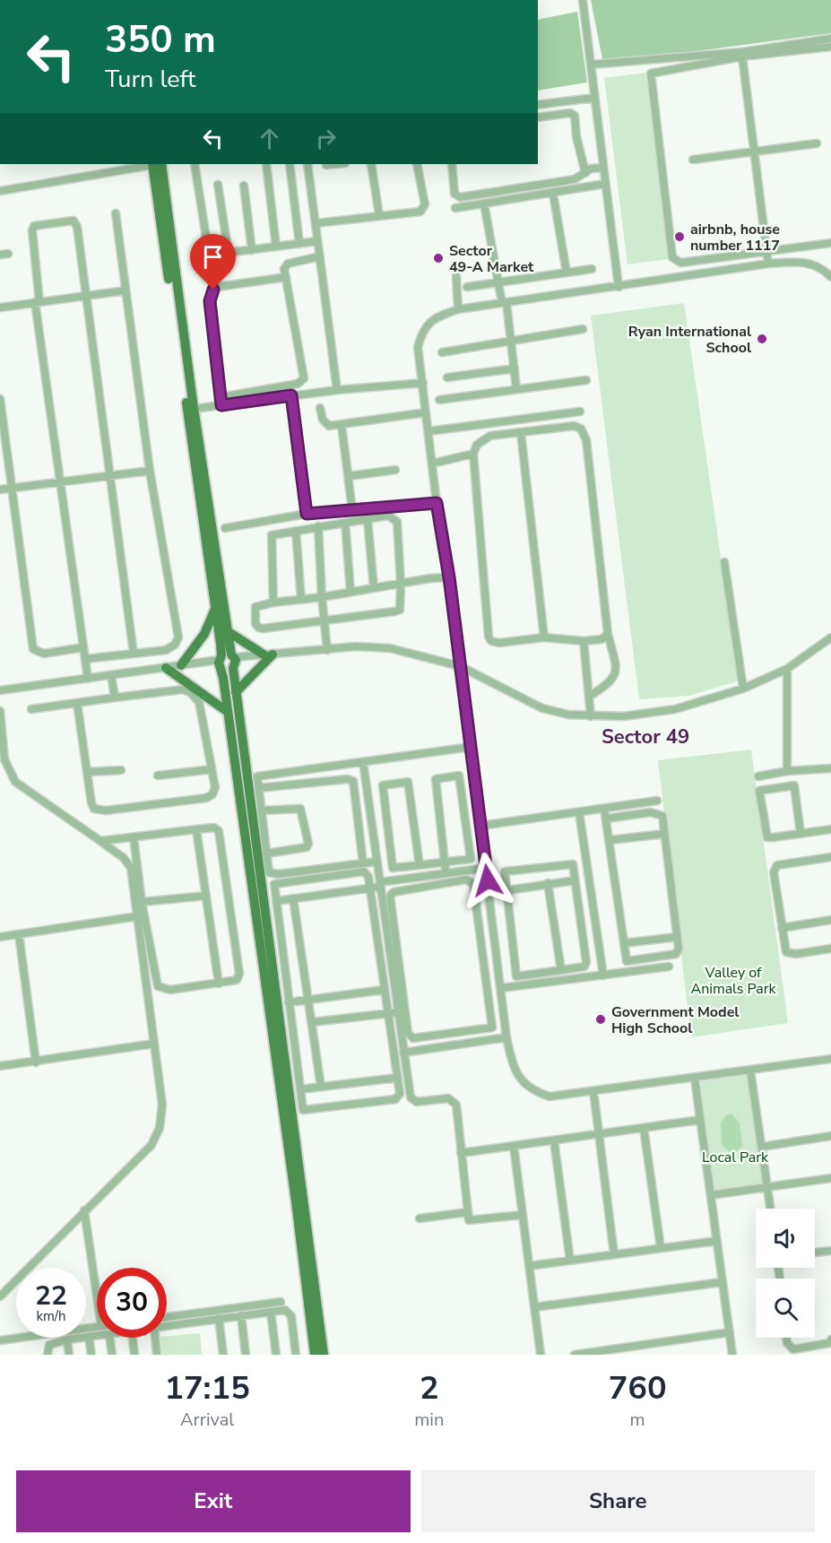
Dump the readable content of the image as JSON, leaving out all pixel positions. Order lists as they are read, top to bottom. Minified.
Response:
{"districts":["Sector 49"],"parks":["Valley of Animals Park","Local Park"],"places":["airbnb, house number 1117","Sector 49-A Market","Ryan International School","Government Model High School"],"page":{"turn":["350 m","Turn left"],"speed":"22 km/h","limit":"30","eta":["17:15","Arrival","2","min","760","m"],"buttons":["Exit","Share"]}}
